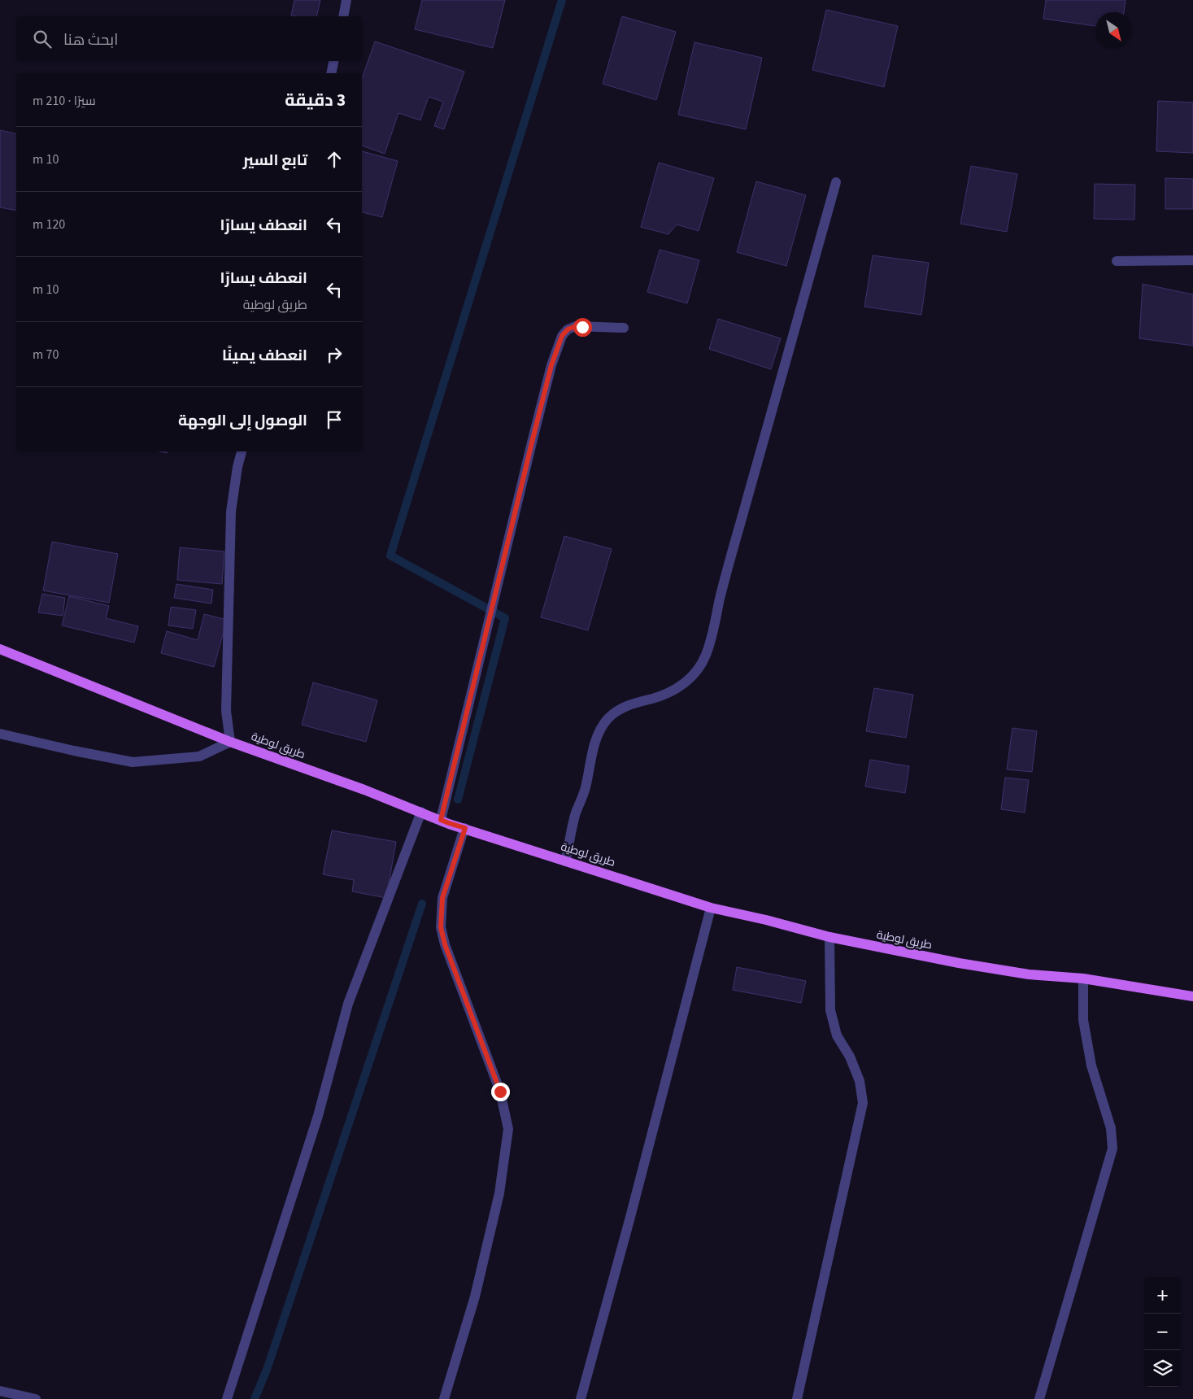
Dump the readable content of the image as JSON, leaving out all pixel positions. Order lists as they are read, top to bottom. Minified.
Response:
{"streets":{"main road":["طريق لوطية"]},"north":"bottom right","page":{"search":"ابحث هنا","heading":["3 دقيقة","سيرًا · 210 m"],"list":[["تابع السير","10 m"],["انعطف يسارًا","120 m"],["انعطف يسارًا","طريق لوطية","10 m"],["انعطف يمينًا","70 m"],"الوصول إلى الوجهة"],"map_buttons":["+","−"]}}
